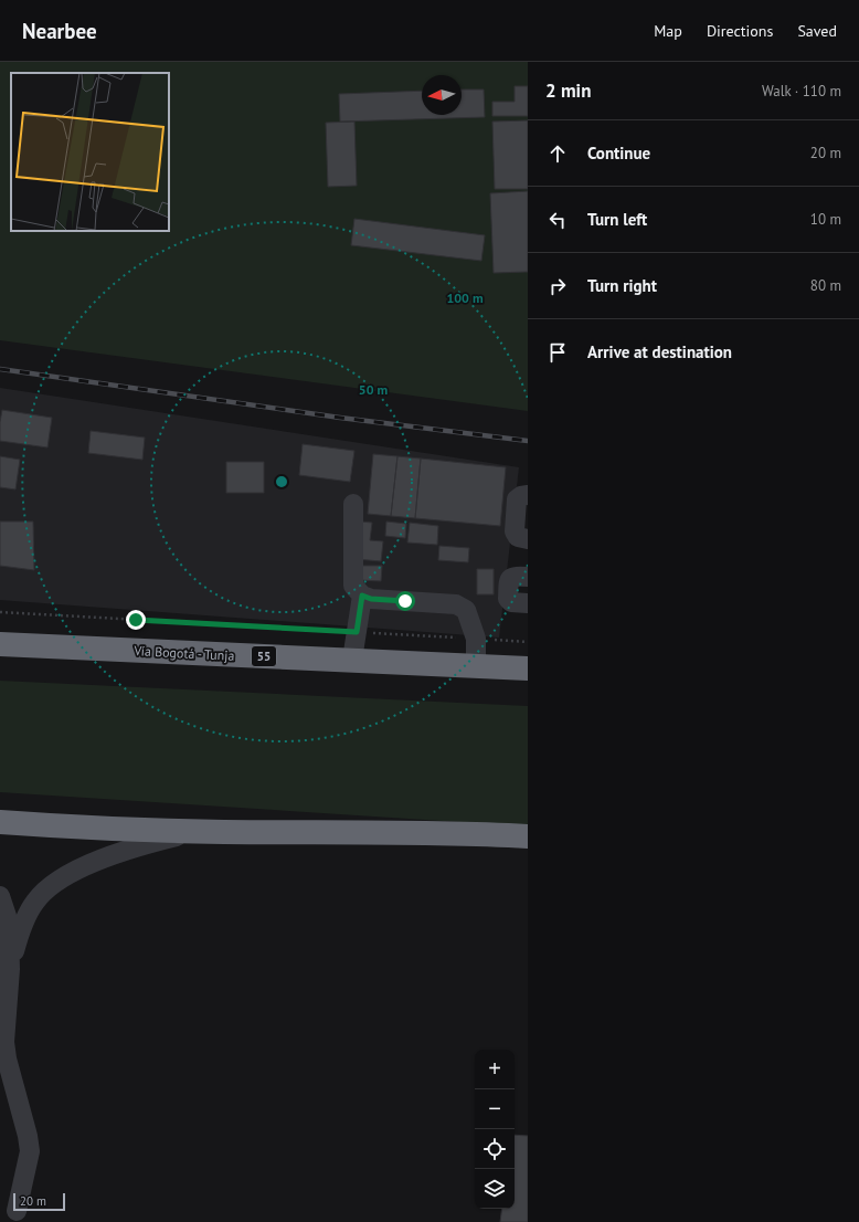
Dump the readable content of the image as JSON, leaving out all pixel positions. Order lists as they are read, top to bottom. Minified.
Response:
{"streets":{"highway":["Vía Bogotá - Tunja","55"]},"scale_bar":"20 m","north":"left","page":{"header":"Nearbee","nav":["Map","Directions","Saved"],"heading":["2 min","Walk · 110 m"],"list":[["Continue","20 m"],["Turn left","10 m"],["Turn right","80 m"],"Arrive at destination"],"map_buttons":["+","−"],"scale":"20 m"},"rings":["100 m","50 m"]}
